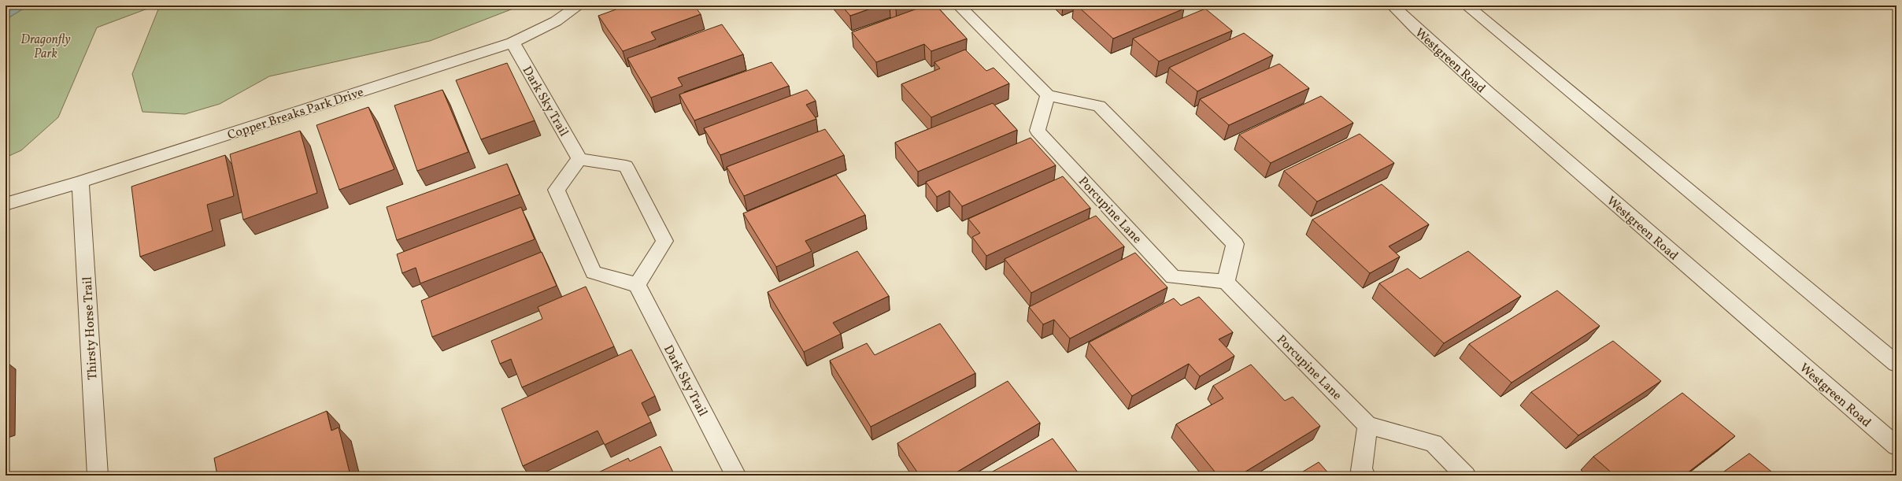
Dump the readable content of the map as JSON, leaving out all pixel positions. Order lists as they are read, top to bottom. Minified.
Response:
{"streets":{"street":["Westgreen Road","Dark Sky Trail","Copper Breaks Park Drive","Porcupine Lane","Thirsty Horse Trail"]},"crossings":[["Dark Sky Trail","Copper Breaks Park Drive"],["Copper Breaks Park Drive","Thirsty Horse Trail"]],"parks":["Dragonfly Park"]}
